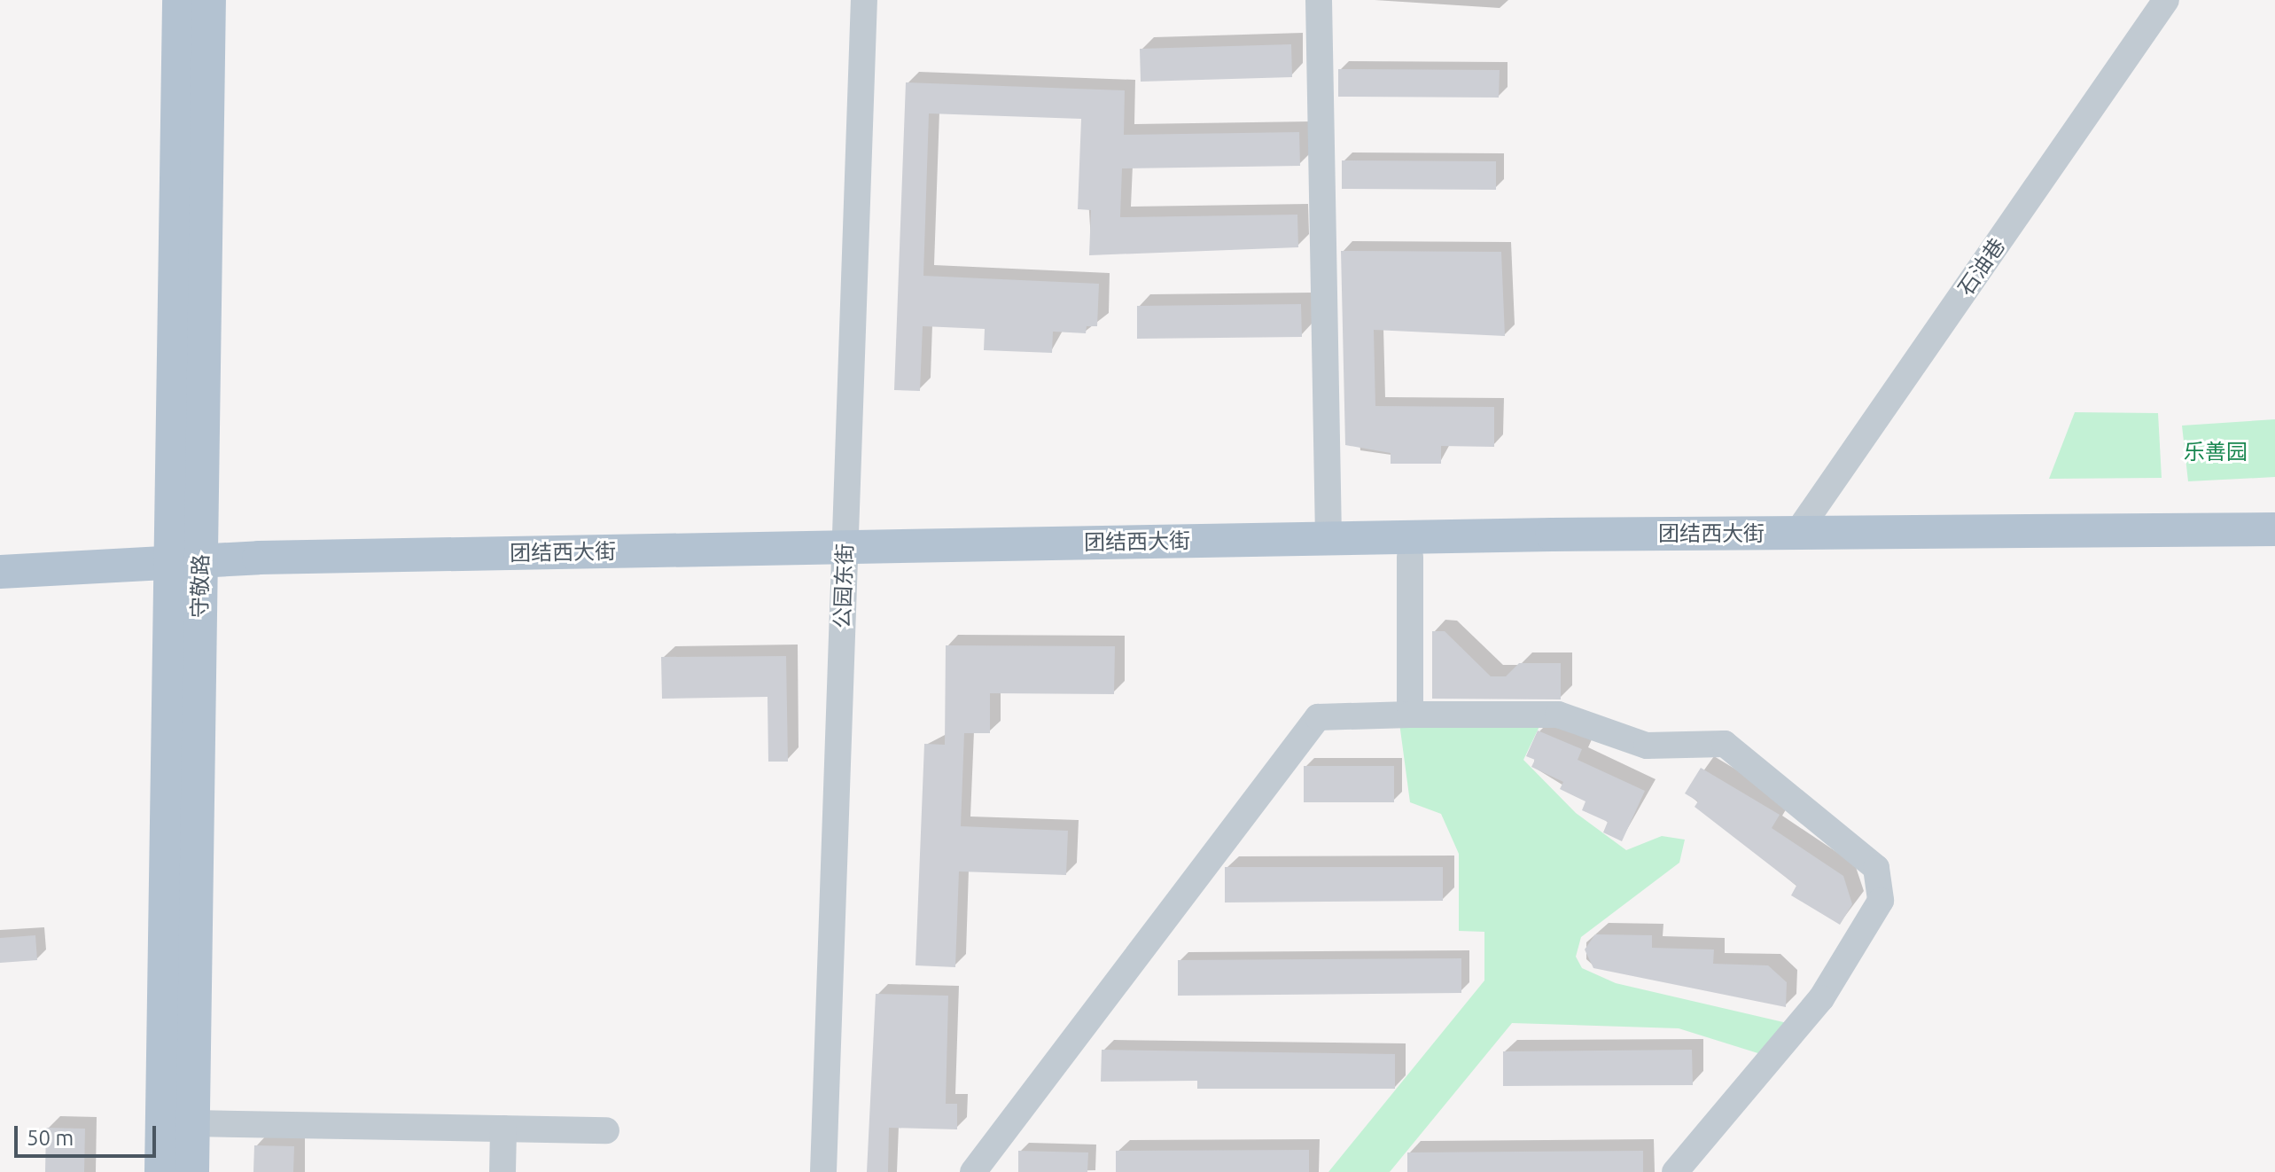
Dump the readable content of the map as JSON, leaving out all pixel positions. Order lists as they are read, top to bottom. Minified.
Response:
{"streets":{"main road":["团结西大街","守敬路"],"street":["石油巷","公园东街"]},"crossings":[["石油巷","团结西大街"],["团结西大街","守敬路"],["团结西大街","公园东街"]],"parks":["乐善园"],"scale_bar":"50 m"}
